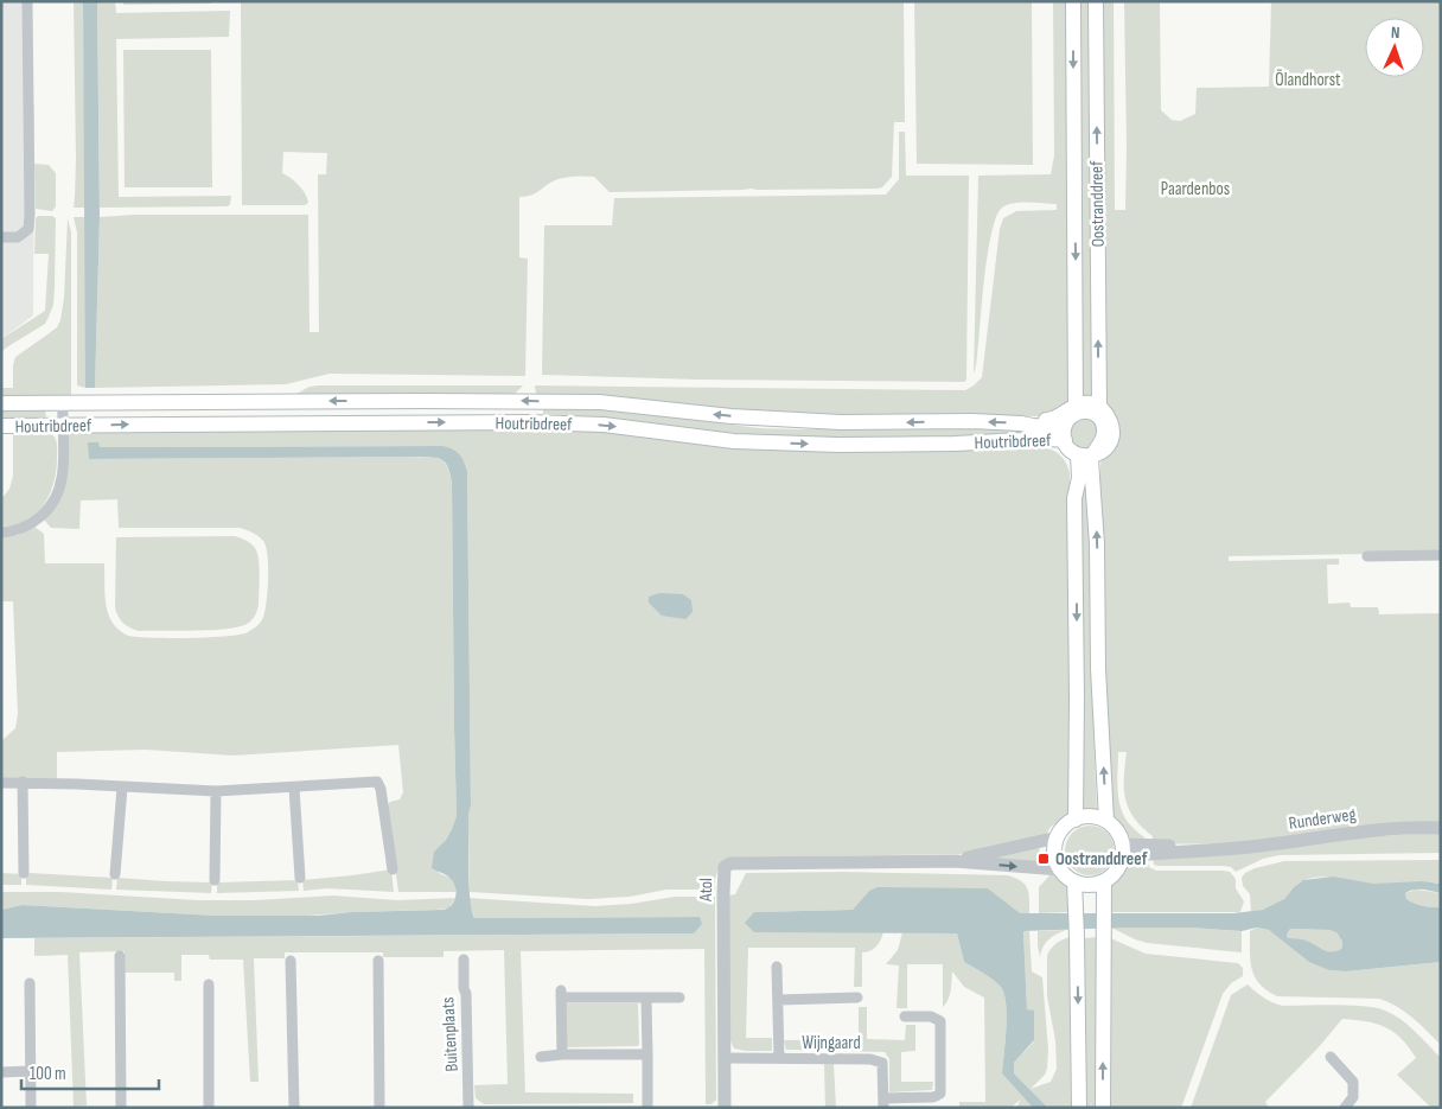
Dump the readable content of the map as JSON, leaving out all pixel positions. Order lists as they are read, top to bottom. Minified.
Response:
{"streets":{"main road":["Oostranddreef","Houtribdreef"],"street":["Runderweg","Atol","Buitenplaats","Wijngaard"]},"crossings":[["Oostranddreef","Houtribdreef"],["Runderweg","Atol"],["Atol","Wijngaard"]],"parks":["Ölandhorst","Paardenbos"],"places":{"transit":["Oostranddreef"]},"scale_bar":"100 m","north":"top"}
